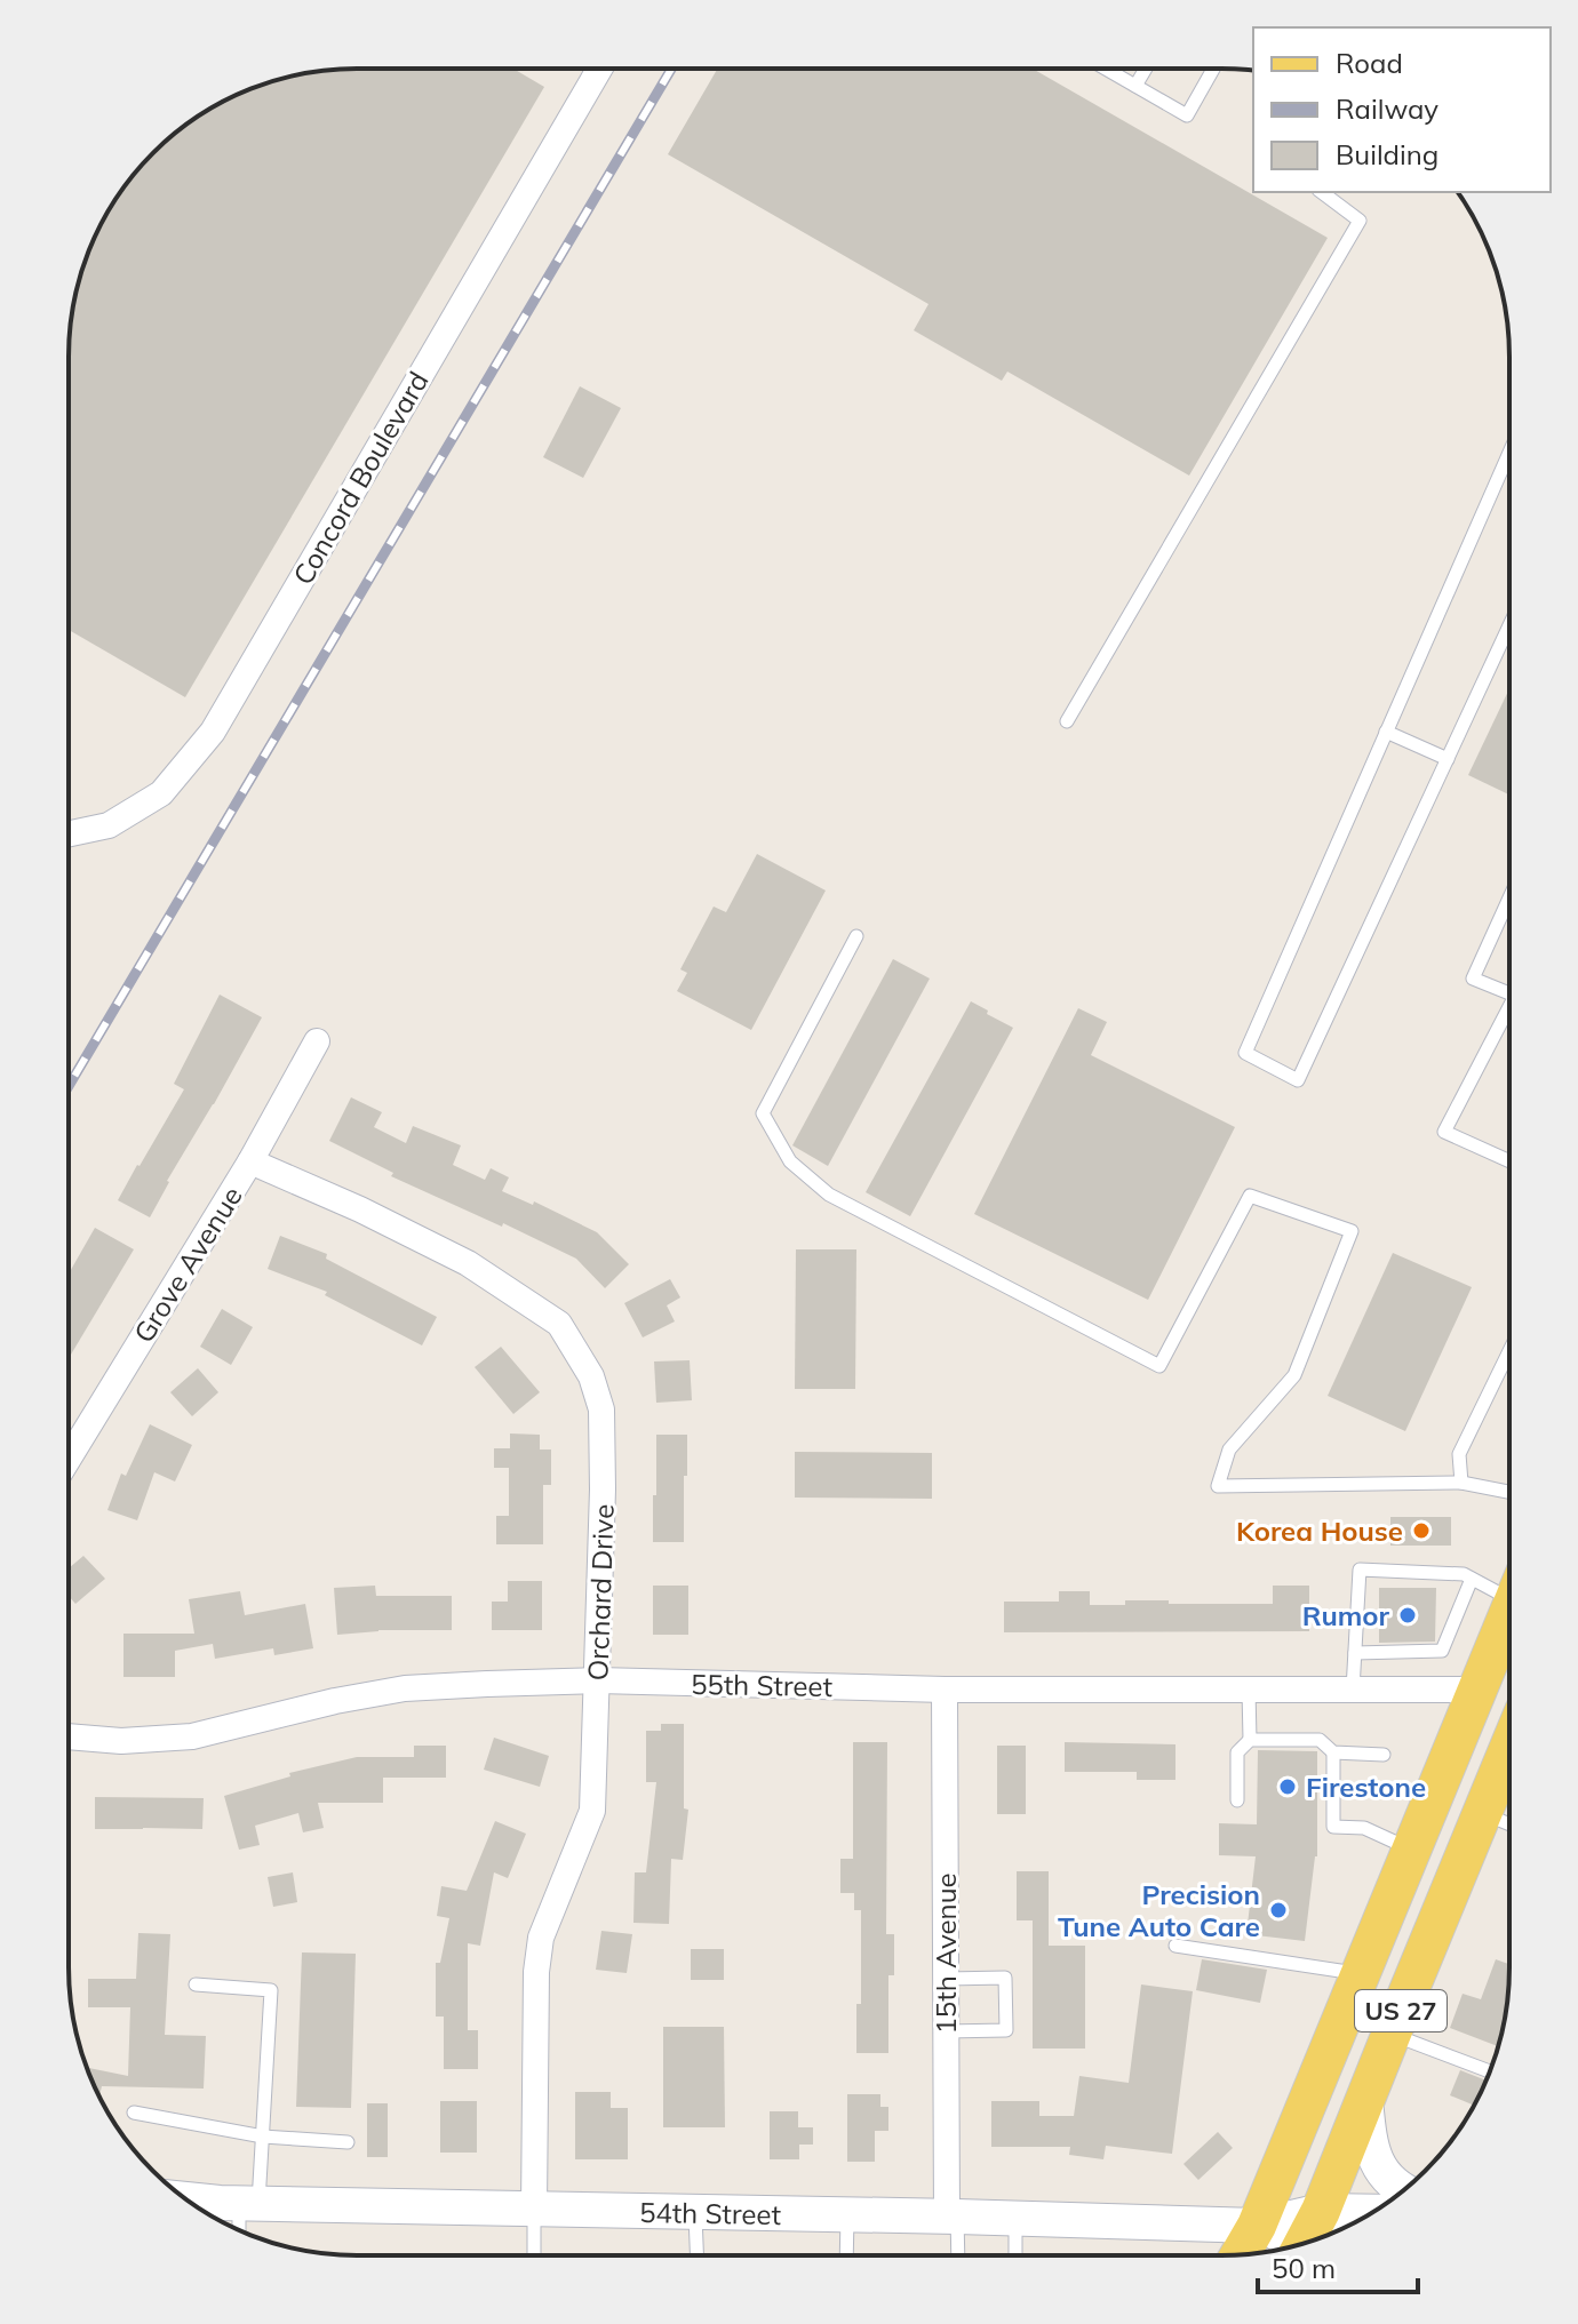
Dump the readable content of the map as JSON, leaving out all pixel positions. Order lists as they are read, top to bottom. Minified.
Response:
{"streets":{"main road":["US 27","54th Street"],"street":["Concord Boulevard","Grove Avenue","Orchard Drive","55th Street","15th Avenue"]},"crossings":[["Grove Avenue","Orchard Drive"],["Orchard Drive","55th Street"],["Orchard Drive","54th Street"],["55th Street","15th Avenue"],["55th Street","US 27"],["15th Avenue","54th Street"],["US 27","54th Street"]],"places":["Korea House","Rumor","Firestone","Precision Tune Auto Care"],"legend":["Road","Railway","Building"],"scale_bar":"50 m"}
